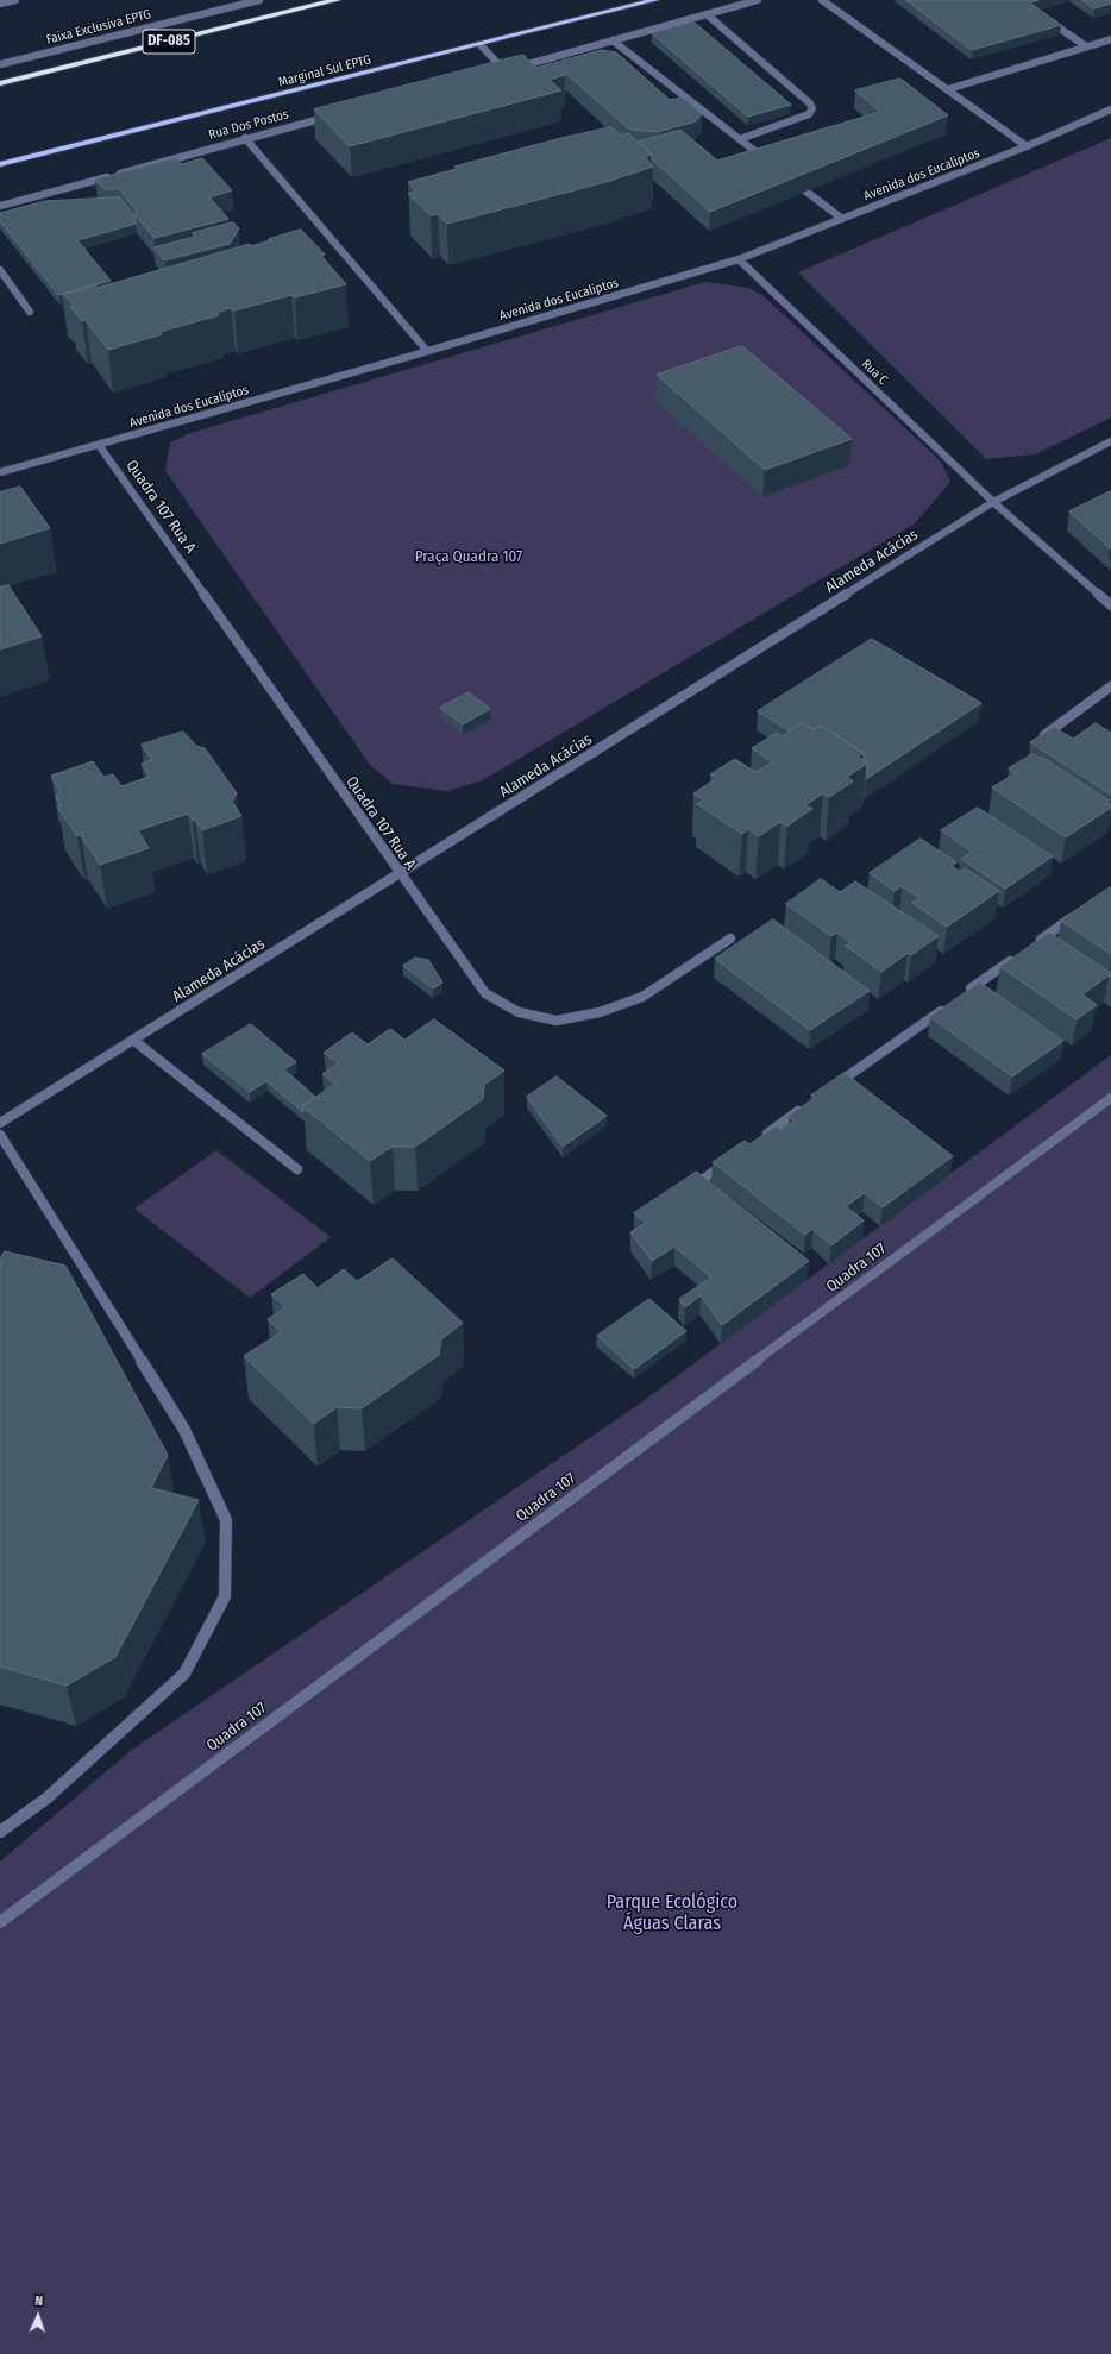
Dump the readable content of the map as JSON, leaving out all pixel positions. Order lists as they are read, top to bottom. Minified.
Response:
{"streets":{"highway":["DF-085"],"main road":["Marginal Sul EPTG"],"street":["Faixa Exclusiva EPTG","Rua Dos Postos","Avenida dos Eucaliptos","Rua C","Quadra 107 Rua A","Alameda Acácias","Quadra 107"]},"crossings":[["Avenida dos Eucaliptos","Rua C"],["Avenida dos Eucaliptos","Quadra 107 Rua A"],["Rua C","Alameda Acácias"],["Quadra 107 Rua A","Alameda Acácias"]],"parks":["Praça Quadra 107","Parque Ecológico Águas Claras"],"north":"top"}
